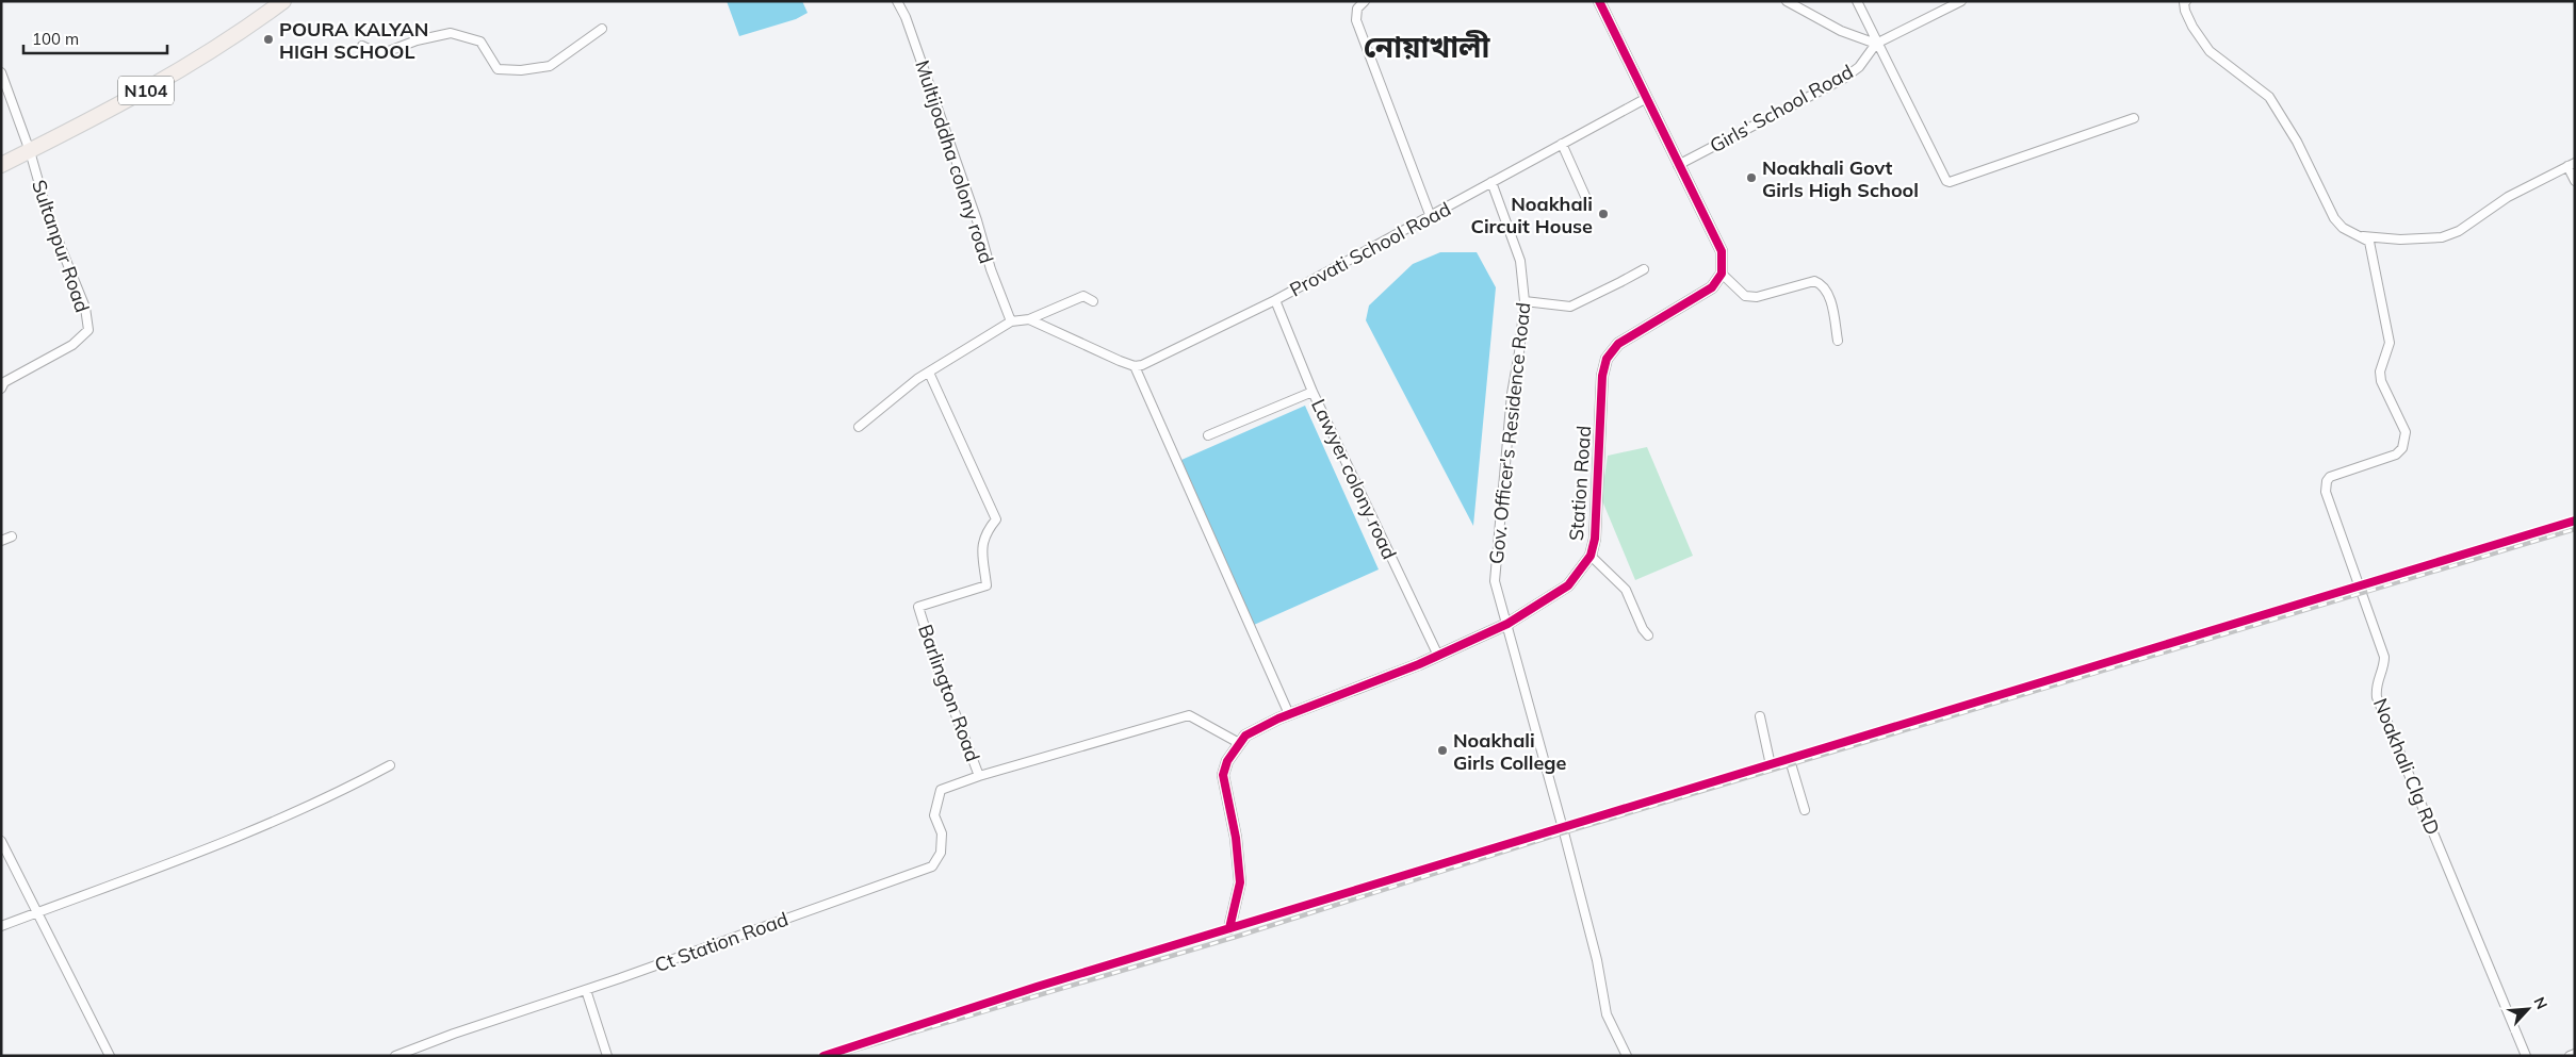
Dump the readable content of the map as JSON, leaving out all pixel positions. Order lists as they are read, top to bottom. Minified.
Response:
{"streets":{"highway":["N104"],"street":["Girls' School Road","Multijoddha colony road","Sultanpur Road","Provati School Road","Gov. Officer's Residence Road","Lawyer colony road","Station Road","Barlington Road","Noakhali Clg RD","Ct Station Road"]},"crossings":[["N104","Sultanpur Road"],["Provati School Road","Gov. Officer's Residence Road"],["Provati School Road","Lawyer colony road"],["Gov. Officer's Residence Road","Station Road"],["Lawyer colony road","Station Road"],["Station Road","Barlington Road"],["Barlington Road","Ct Station Road"]],"districts":["নোয়াখালী"],"places":["POURA KALYAN HIGH SCHOOL","Noakhali Govt Girls High School","Noakhali Circuit House","Noakhali Girls College"],"scale_bar":"100 m","north":"top right"}
